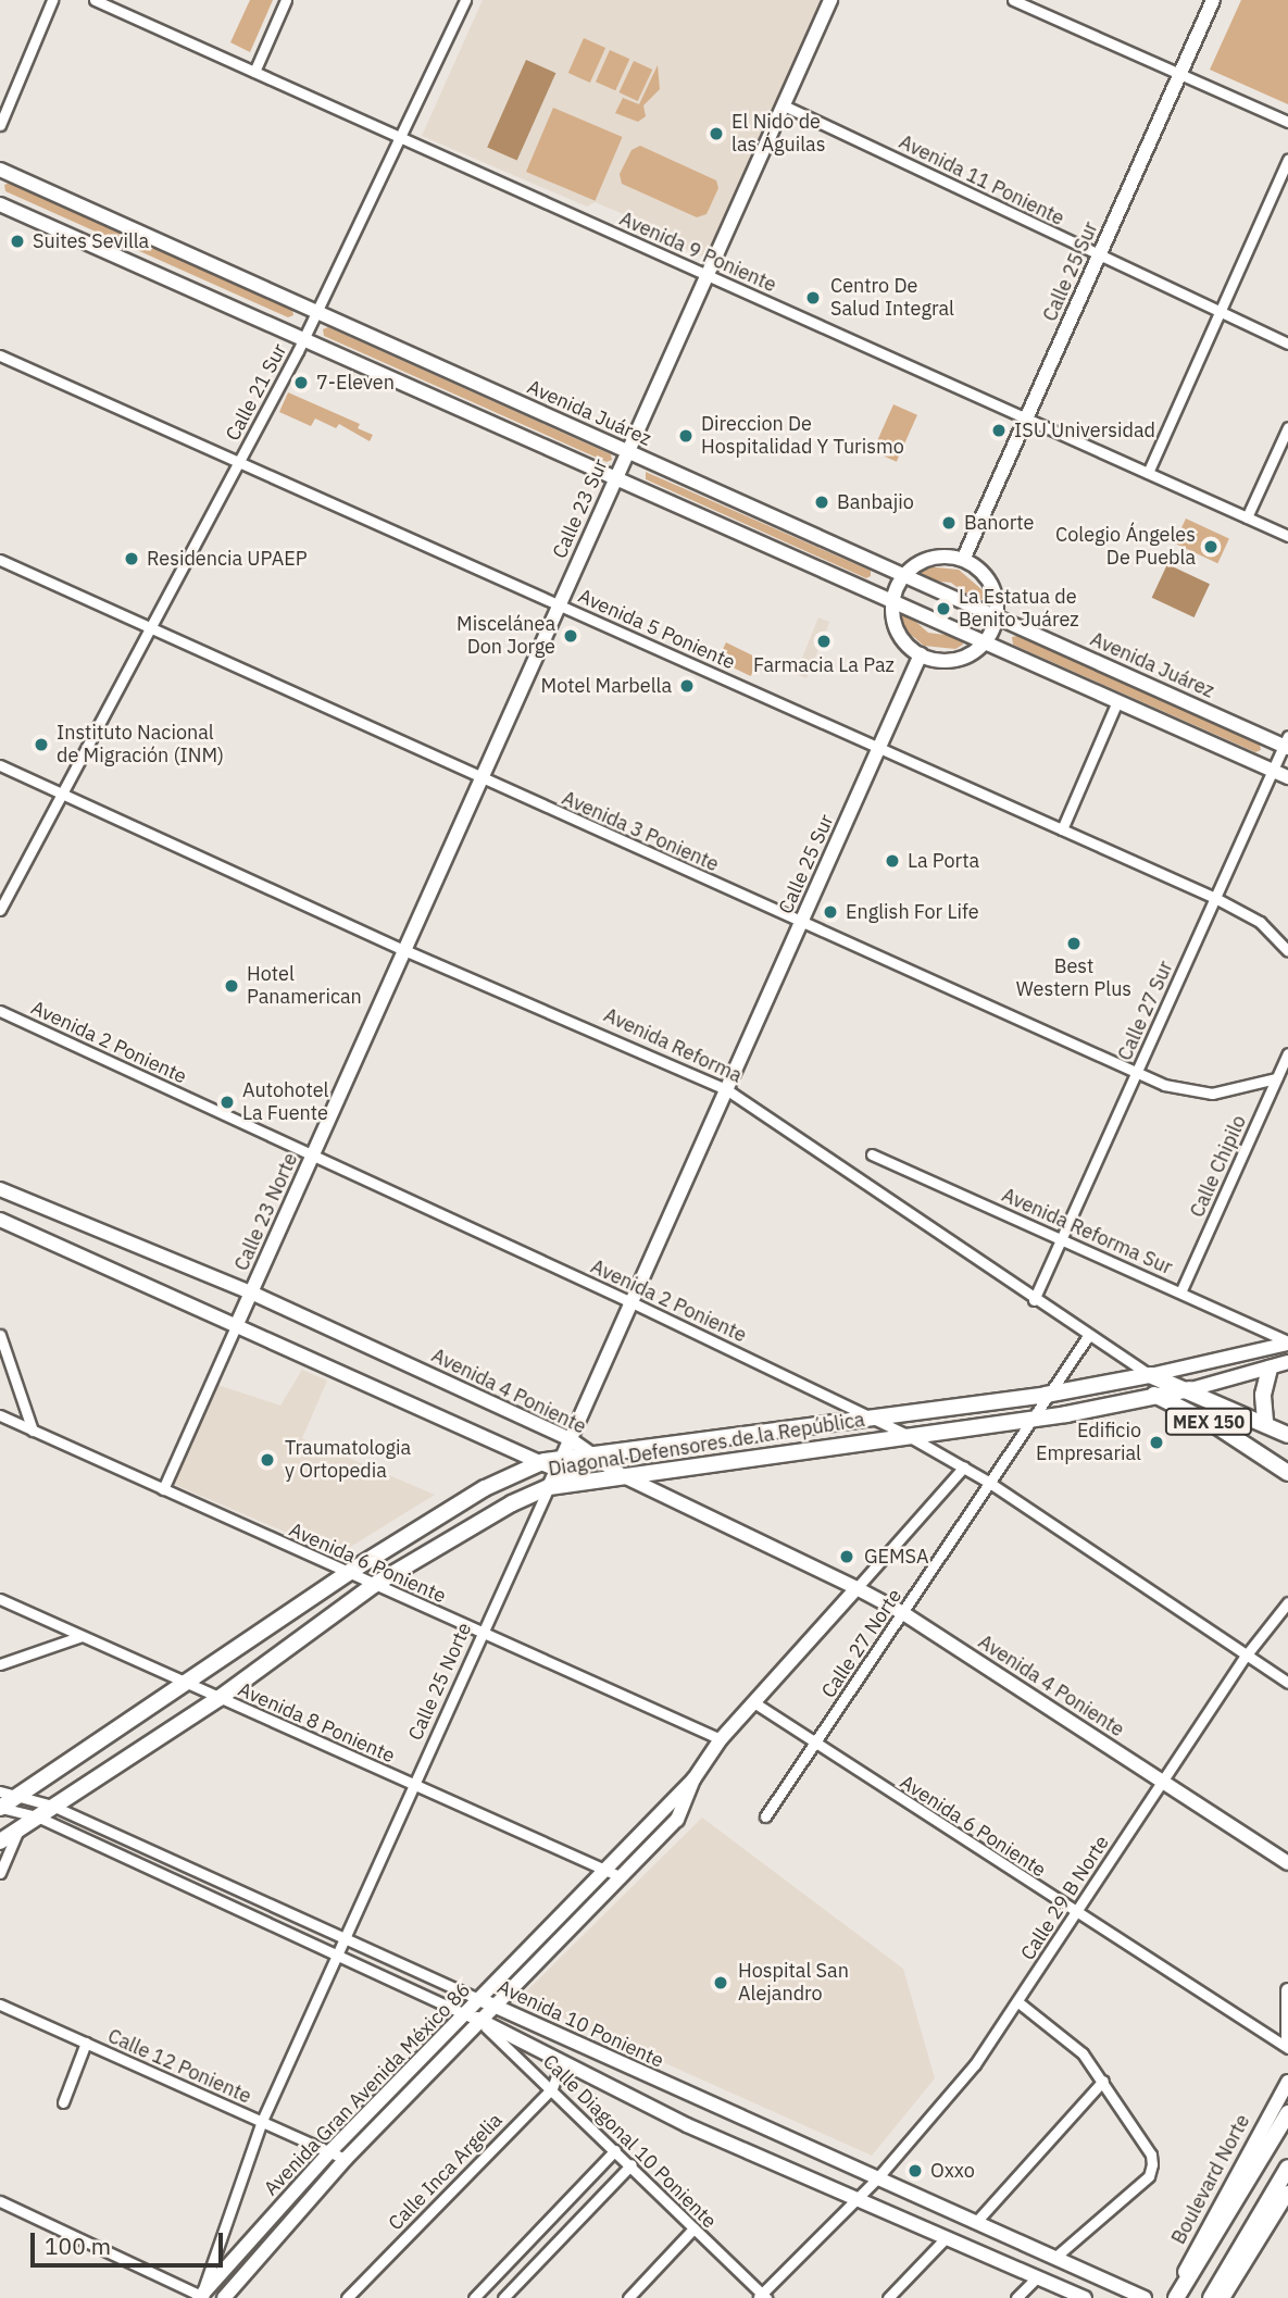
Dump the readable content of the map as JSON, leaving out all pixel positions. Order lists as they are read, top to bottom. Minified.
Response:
{"streets":{"main road":["Calle 25 Sur","Avenida Juárez","Calle 23 Sur","Avenida Reforma","Calle 23 Norte","Avenida 4 Poniente","MEX 150","Diagonal Defensores de la República","Calle 25 Norte","Avenida 10 Poniente","Avenida Gran Avenida México 86","Boulevard Norte"],"street":["Avenida 11 Poniente","Avenida 9 Poniente","Calle 21 Sur","Avenida 5 Poniente","Avenida 3 Poniente","Calle 27 Sur","Avenida 2 Poniente","Calle Chipilo","Avenida Reforma Sur","Avenida 6 Poniente","Calle 27 Norte","Avenida 8 Poniente","Calle 29 B Norte","Calle 12 Poniente","Calle Diagonal 10 Poniente","Calle Inca Argelia"]},"crossings":[["Avenida 11 Poniente","Calle 25 Sur"],["Avenida 11 Poniente","Calle 23 Sur"],["Avenida 9 Poniente","Calle 25 Sur"],["Avenida 9 Poniente","Calle 21 Sur"],["Avenida 9 Poniente","Calle 23 Sur"],["Calle 25 Sur","Avenida 5 Poniente"],["Calle 25 Sur","Avenida 3 Poniente"],["Calle 25 Sur","Avenida Reforma"],["Calle 25 Sur","Calle 25 Norte"],["Calle 21 Sur","Avenida Juárez"],["Calle 21 Sur","Avenida 5 Poniente"],["Calle 21 Sur","Avenida 3 Poniente"],["Calle 21 Sur","Avenida Reforma"],["Avenida Juárez","Calle 23 Sur"],["Avenida Juárez","Calle 27 Sur"],["Calle 23 Sur","Avenida 5 Poniente"],["Calle 23 Sur","Avenida 3 Poniente"],["Calle 23 Sur","Avenida Reforma"],["Calle 23 Sur","Calle 23 Norte"],["Avenida 5 Poniente","Calle 27 Sur"],["Avenida 3 Poniente","Calle 27 Sur"],["Avenida 3 Poniente","Calle Chipilo"],["Calle 27 Sur","Avenida Reforma"],["Calle 27 Sur","Avenida Reforma Sur"],["Avenida 2 Poniente","Calle 23 Norte"],["Avenida 2 Poniente","Diagonal Defensores de la República"],["Avenida 2 Poniente","Calle 27 Norte"],["Avenida 2 Poniente","Calle 25 Norte"],["Avenida 2 Poniente","Calle 29 B Norte"],["Avenida 2 Poniente","Avenida Gran Avenida México 86"],["Avenida Reforma","Calle 23 Norte"],["Avenida Reforma","Diagonal Defensores de la República"],["Avenida Reforma","Calle 27 Norte"],["Avenida Reforma","Calle 25 Norte"],["Calle Chipilo","Avenida Reforma Sur"],["Calle 23 Norte","Avenida 4 Poniente"],["Calle 23 Norte","Avenida 6 Poniente"],["Avenida Reforma Sur","Diagonal Defensores de la República"],["Avenida 4 Poniente","Diagonal Defensores de la República"],["Avenida 4 Poniente","Calle 27 Norte"],["Avenida 4 Poniente","Calle 25 Norte"],["Avenida 4 Poniente","Calle 29 B Norte"],["Avenida 4 Poniente","Avenida Gran Avenida México 86"],["MEX 150","Diagonal Defensores de la República"],["Diagonal Defensores de la República","Avenida 6 Poniente"],["Diagonal Defensores de la República","Calle 27 Norte"],["Diagonal Defensores de la República","Calle 25 Norte"],["Diagonal Defensores de la República","Avenida 8 Poniente"],["Diagonal Defensores de la República","Avenida 10 Poniente"],["Avenida 6 Poniente","Calle 27 Norte"],["Avenida 6 Poniente","Calle 25 Norte"],["Avenida 6 Poniente","Calle 29 B Norte"],["Avenida 6 Poniente","Avenida Gran Avenida México 86"],["Calle 25 Norte","Avenida 8 Poniente"],["Calle 25 Norte","Avenida 10 Poniente"],["Calle 25 Norte","Calle 12 Poniente"],["Calle 25 Norte","Avenida Gran Avenida México 86"],["Avenida 8 Poniente","Avenida Gran Avenida México 86"],["Calle 29 B Norte","Avenida 10 Poniente"],["Calle 29 B Norte","Calle Diagonal 10 Poniente"],["Avenida 10 Poniente","Avenida Gran Avenida México 86"],["Avenida 10 Poniente","Calle Diagonal 10 Poniente"],["Avenida 10 Poniente","Calle Inca Argelia"],["Calle 12 Poniente","Avenida Gran Avenida México 86"],["Avenida Gran Avenida México 86","Calle Diagonal 10 Poniente"],["Calle Diagonal 10 Poniente","Calle Inca Argelia"]],"places":["El Nido de las Águilas","Suites Sevilla","Centro De Salud Integral","7-Eleven","ISU Universidad","Direccion De Hospitalidad Y Turismo","Banbajio","Banorte","Colegio Ángeles De Puebla","Residencia UPAEP","La Estatua de Benito Juárez","Miscelánea Don Jorge","Farmacia La Paz","Motel Marbella","Instituto Nacional de Migración (INM)","La Porta","English For Life","Best Western Plus","Hotel Panamerican","Autohotel La Fuente","Edificio Empresarial","Traumatologia y Ortopedia","GEMSA","Hospital San Alejandro","Oxxo"],"scale_bar":"100 m"}
